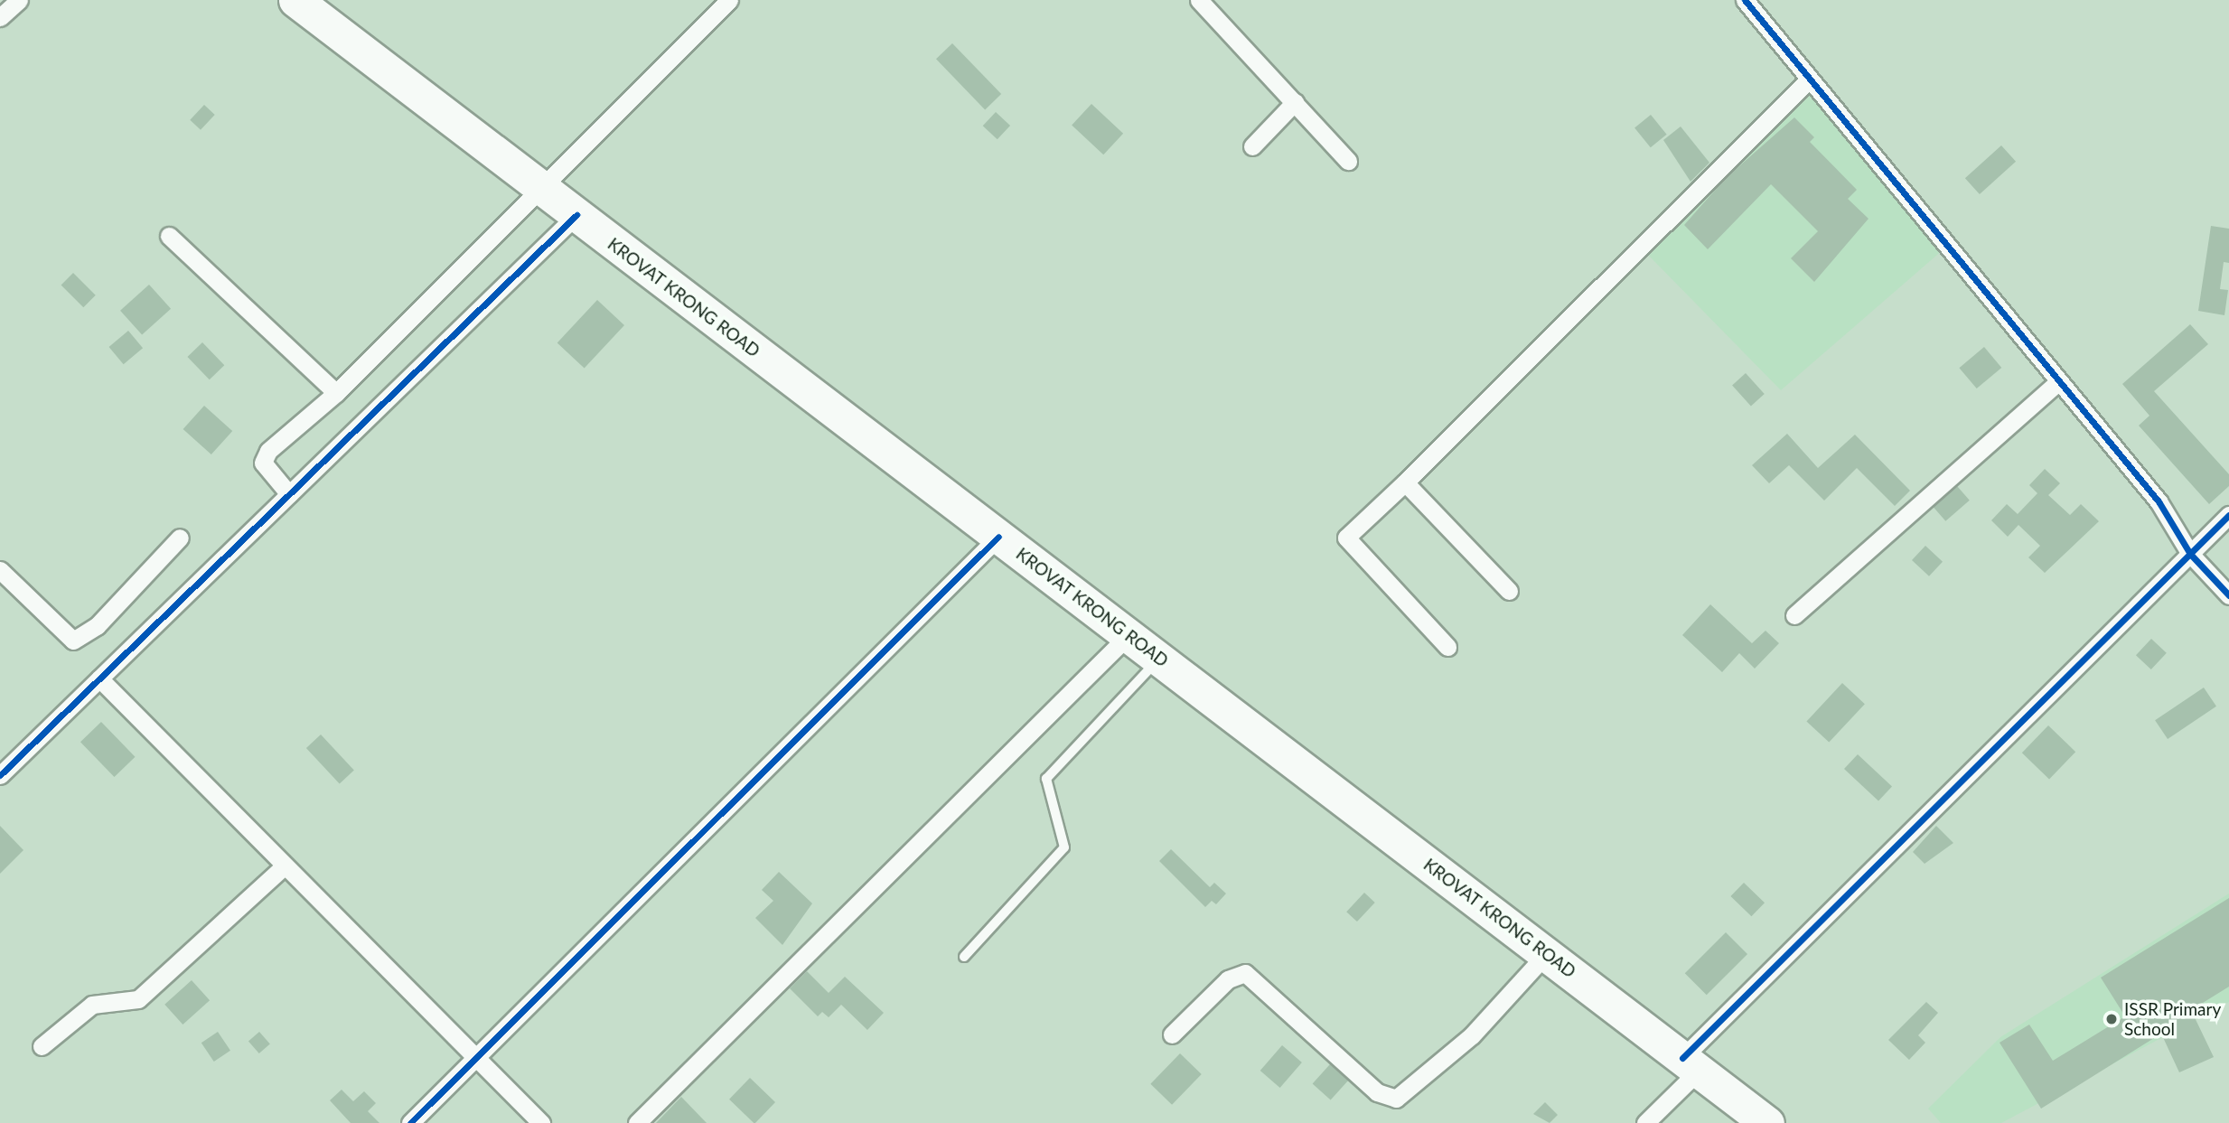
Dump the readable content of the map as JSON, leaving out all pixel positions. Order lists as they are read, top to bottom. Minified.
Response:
{"streets":{"highway":["KROVAT KRONG ROAD"]},"places":["ISSR Primary School"]}
